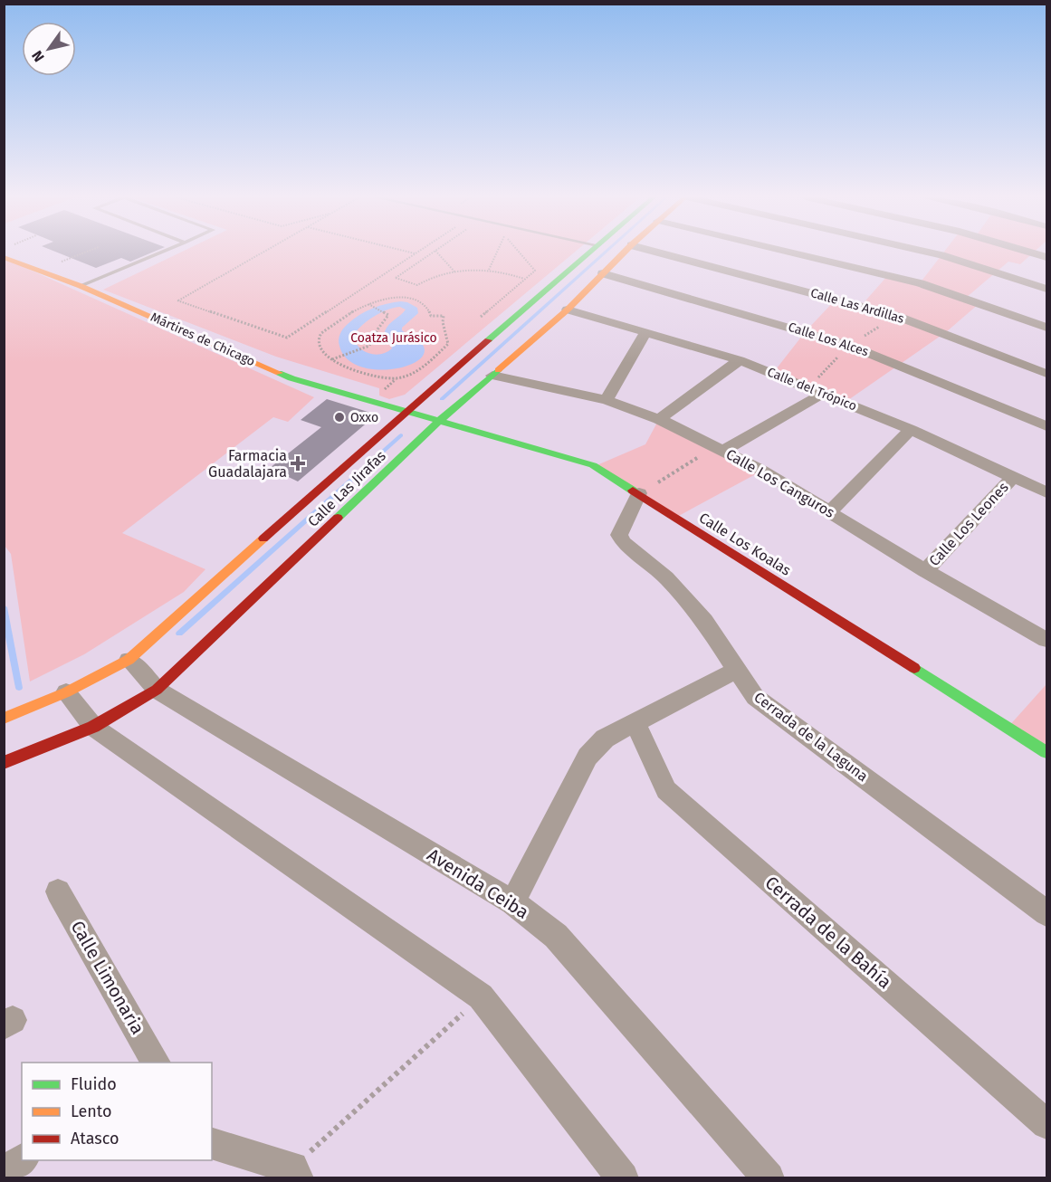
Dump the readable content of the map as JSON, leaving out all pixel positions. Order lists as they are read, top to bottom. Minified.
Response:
{"streets":{"main road":["Mártires de Chicago","Calle Las Jirafas","Calle Los Koalas"],"street":["Calle Las Ardillas","Calle Los Alces","Calle del Trópico","Calle Los Canguros","Calle Los Leones","Cerrada de la Laguna","Avenida Ceiba","Cerrada de la Bahía","Calle Limonaria"]},"crossings":[["Mártires de Chicago","Calle Las Jirafas"],["Mártires de Chicago","Calle Los Koalas"],["Calle Los Alces","Calle Las Jirafas"],["Calle del Trópico","Calle Las Jirafas"],["Calle del Trópico","Calle Los Leones"],["Calle Los Canguros","Calle Las Jirafas"],["Calle Los Canguros","Calle Los Leones"],["Calle Las Jirafas","Calle Los Koalas"],["Calle Las Jirafas","Avenida Ceiba"],["Calle Los Koalas","Cerrada de la Laguna"]],"parks":["Coatza Jurásico"],"places":{"other":["Oxxo"],"health":["Farmacia Guadalajara"]},"legend":["Fluido","Lento","Atasco"],"north":"bottom left"}
